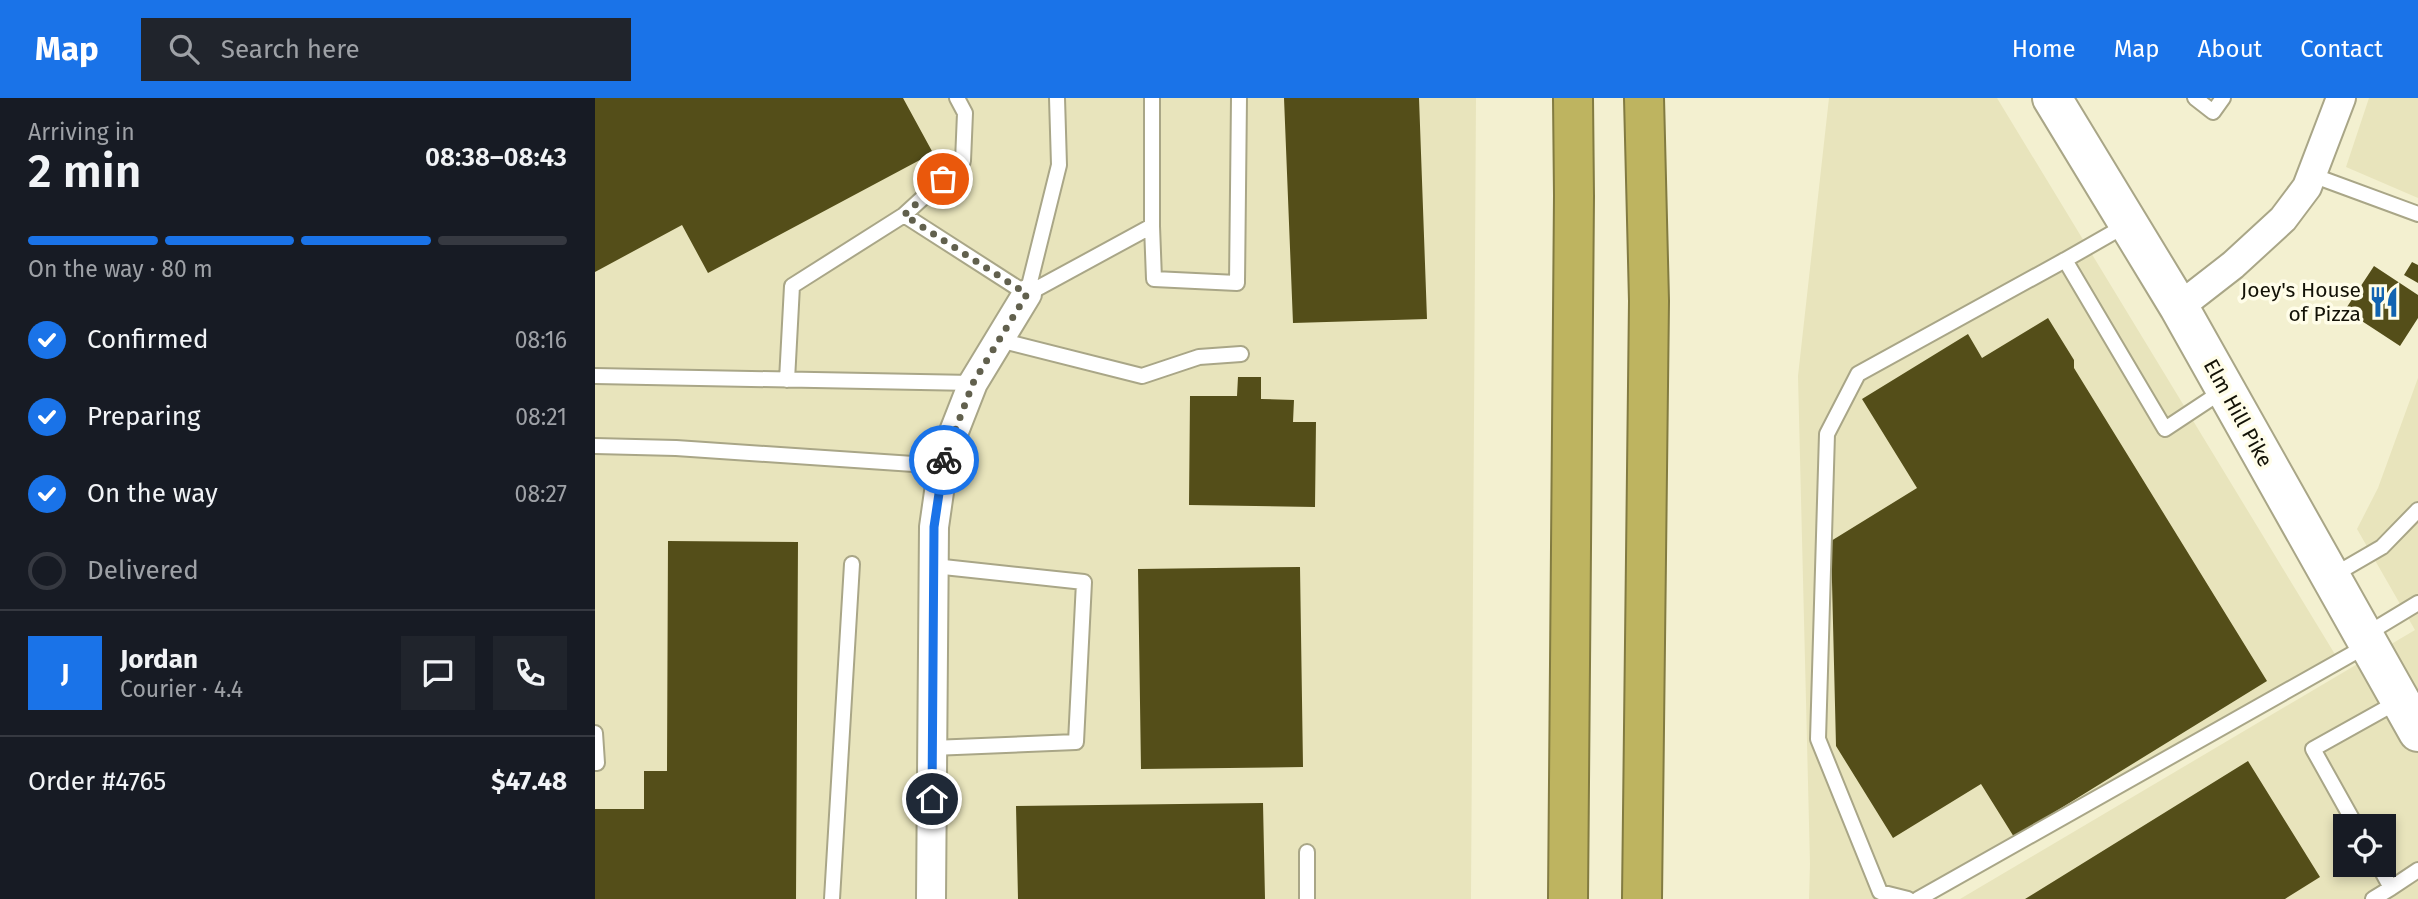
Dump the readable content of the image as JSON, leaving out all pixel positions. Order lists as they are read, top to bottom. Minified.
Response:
{"streets":{"main road":["Elm Hill Pike"]},"places":{"restaurant":["Joey's House of Pizza"]},"page":{"header":"Map","search":"Search here","nav":["Home","Map","About","Contact"],"heading":["2 min","Arriving in","08:38–08:43"],"panel":["Jordan","Courier · 4.4","Order #4765","$47.48"],"bar":"On the way · 80 m","list":[["Confirmed","08:16"],["Preparing","08:21"],["On the way","08:27"],"Delivered"],"round":"J"}}
